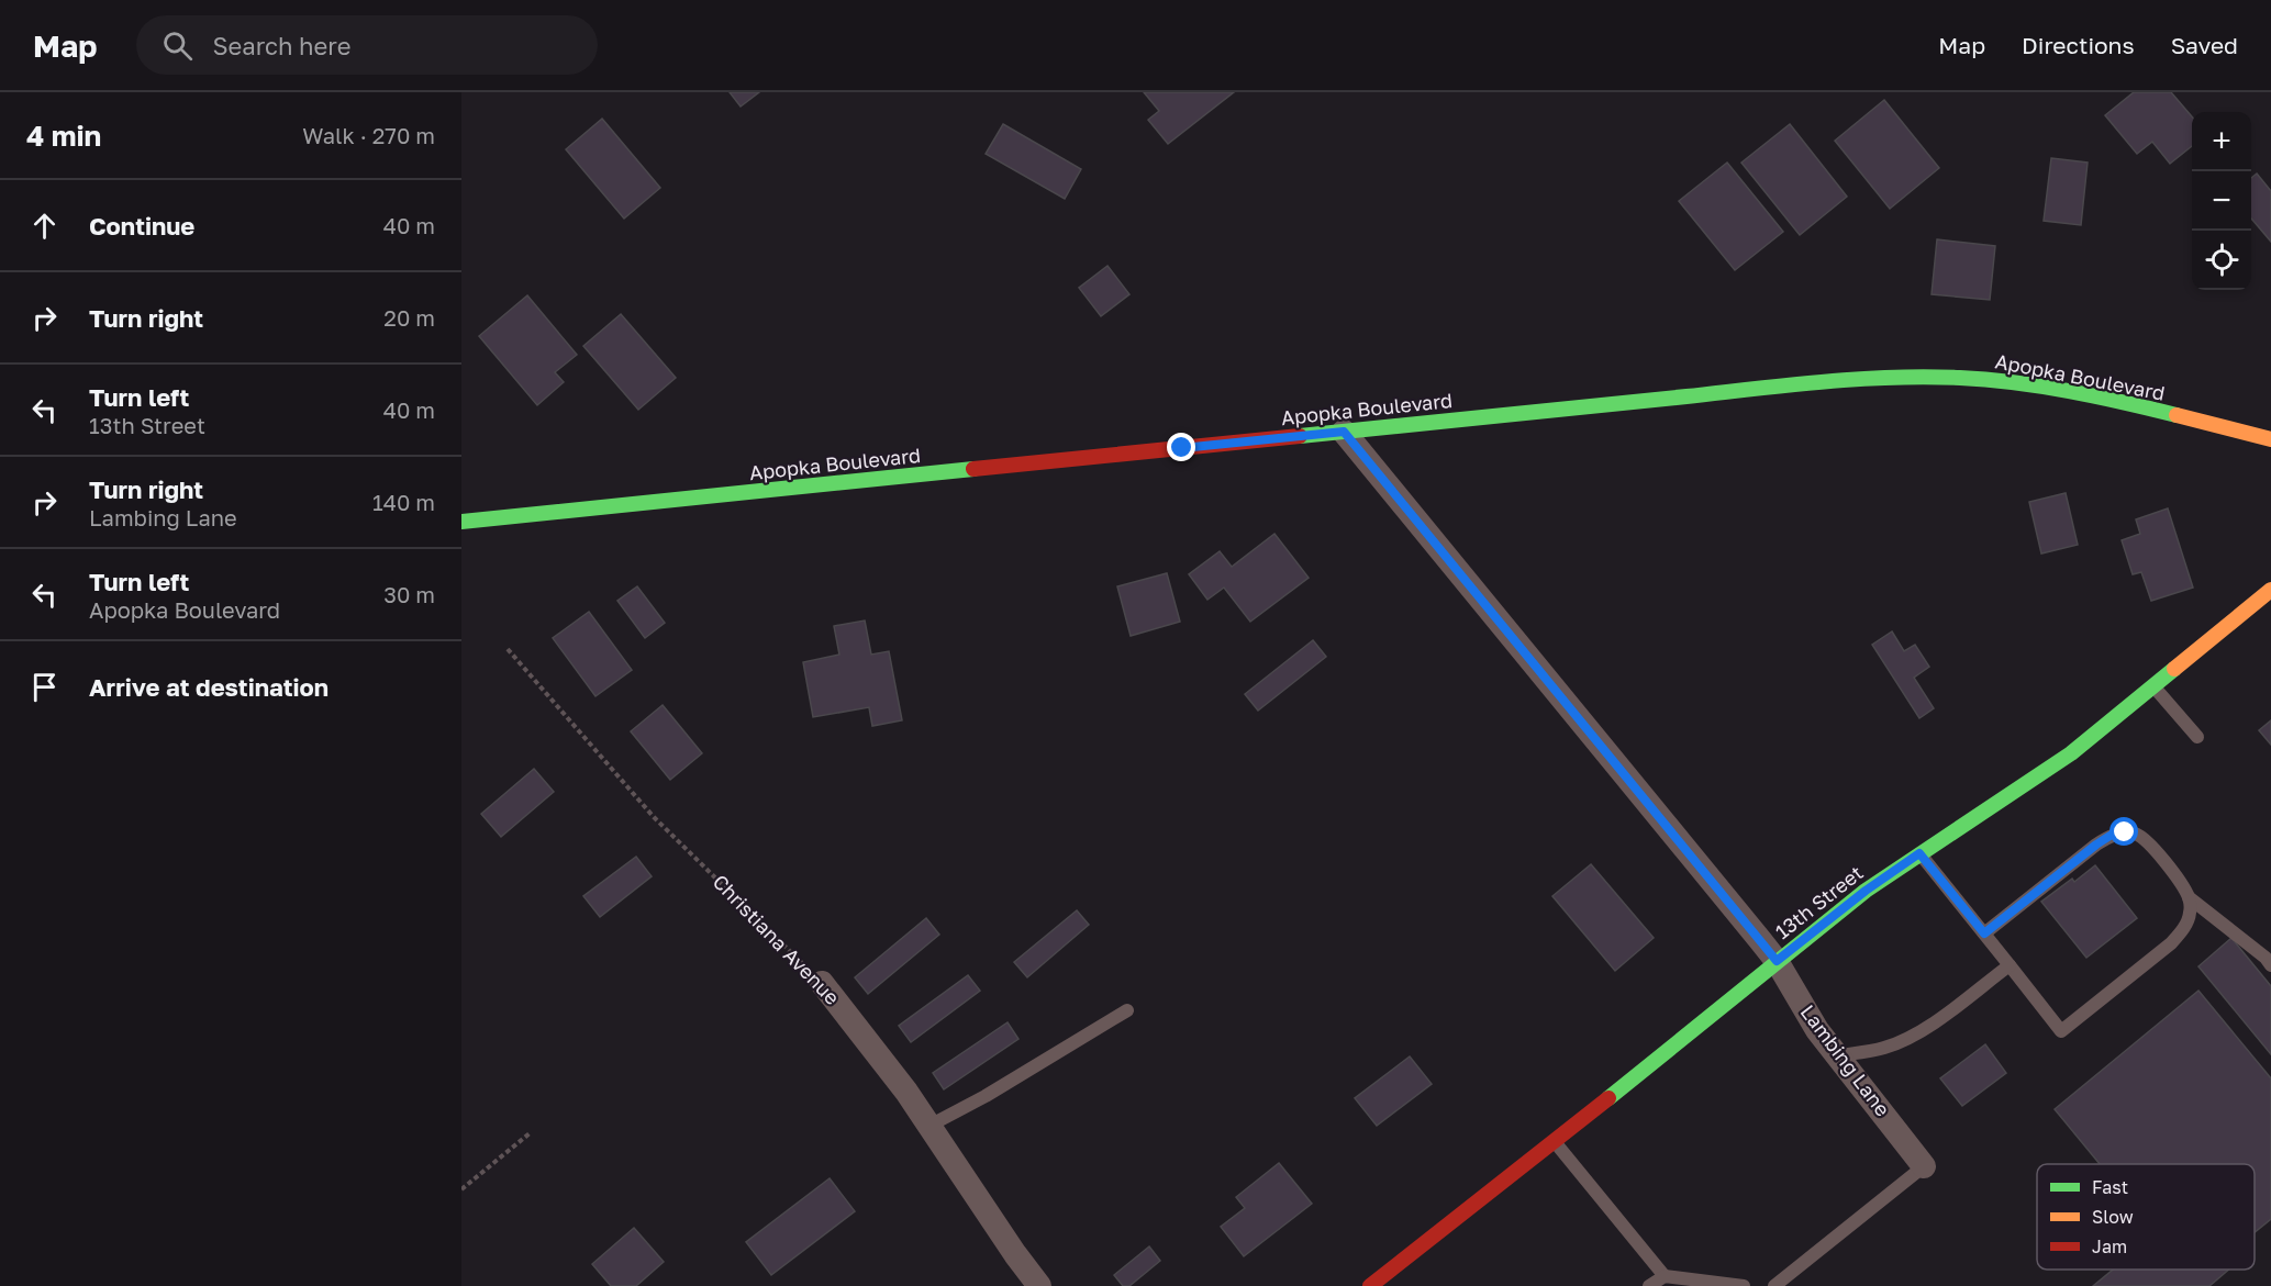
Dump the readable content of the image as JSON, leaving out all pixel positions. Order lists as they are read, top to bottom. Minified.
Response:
{"streets":{"street":["Apopka Boulevard","13th Street","Christiana Avenue","Lambing Lane"]},"crossings":[["Apopka Boulevard","Lambing Lane"],["13th Street","Lambing Lane"]],"legend":["Fast","Slow","Jam"],"page":{"header":"Map","search":"Search here","nav":["Map","Directions","Saved"],"heading":["4 min","Walk · 270 m"],"map_buttons":["+","−"],"list":[["Continue","40 m"],["Turn right","20 m"],["Turn left","13th Street","40 m"],["Turn right","Lambing Lane","140 m"],["Turn left","Apopka Boulevard","30 m"],"Arrive at destination"]}}
